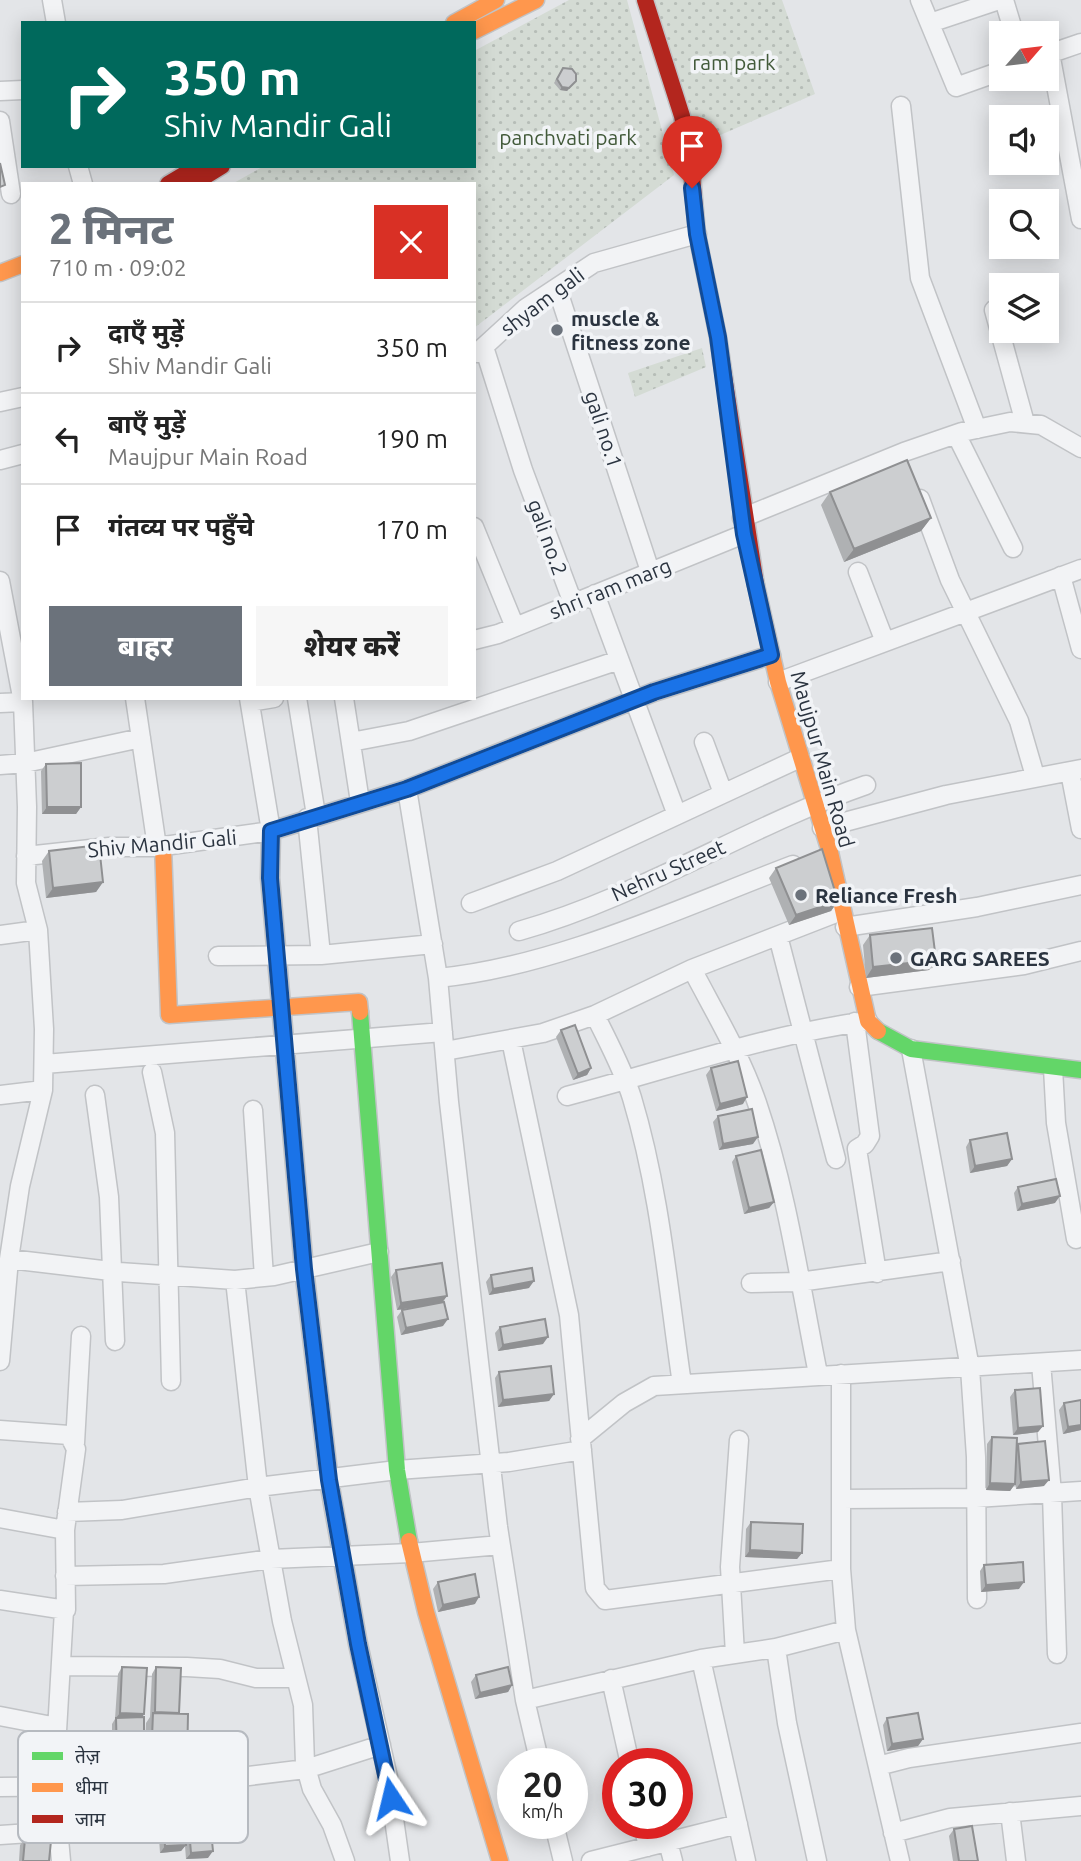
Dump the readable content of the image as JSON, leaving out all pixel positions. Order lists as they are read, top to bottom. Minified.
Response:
{"streets":{"street":["shyam gali","gali no.1","gali no.2","shri ram marg","Maujpur Main Road","Shiv Mandir Gali","Nehru Street"]},"crossings":[["shyam gali","gali no.1"],["shyam gali","gali no.2"],["shyam gali","Maujpur Main Road"],["gali no.1","shri ram marg"],["gali no.2","shri ram marg"],["shri ram marg","Maujpur Main Road"],["Maujpur Main Road","Shiv Mandir Gali"],["Maujpur Main Road","Nehru Street"]],"parks":["ram park","panchvati park"],"places":["muscle & fitness zone","Reliance Fresh","GARG SAREES"],"legend":["तेज़","धीमा","जाम"],"north":"top right","page":{"turn":["350 m","Shiv Mandir Gali"],"heading":["2 मिनट","710 m · 09:02"],"list":[{"name":"दाएँ मुड़ें","note":"Shiv Mandir Gali","value":"350 m"},{"name":"बाएँ मुड़ें","note":"Maujpur Main Road","value":"190 m"},{"name":"गंतव्य पर पहुँचे","value":"170 m"}],"buttons":["बाहर","शेयर करें"],"speed":"20 km/h","limit":"30"}}
